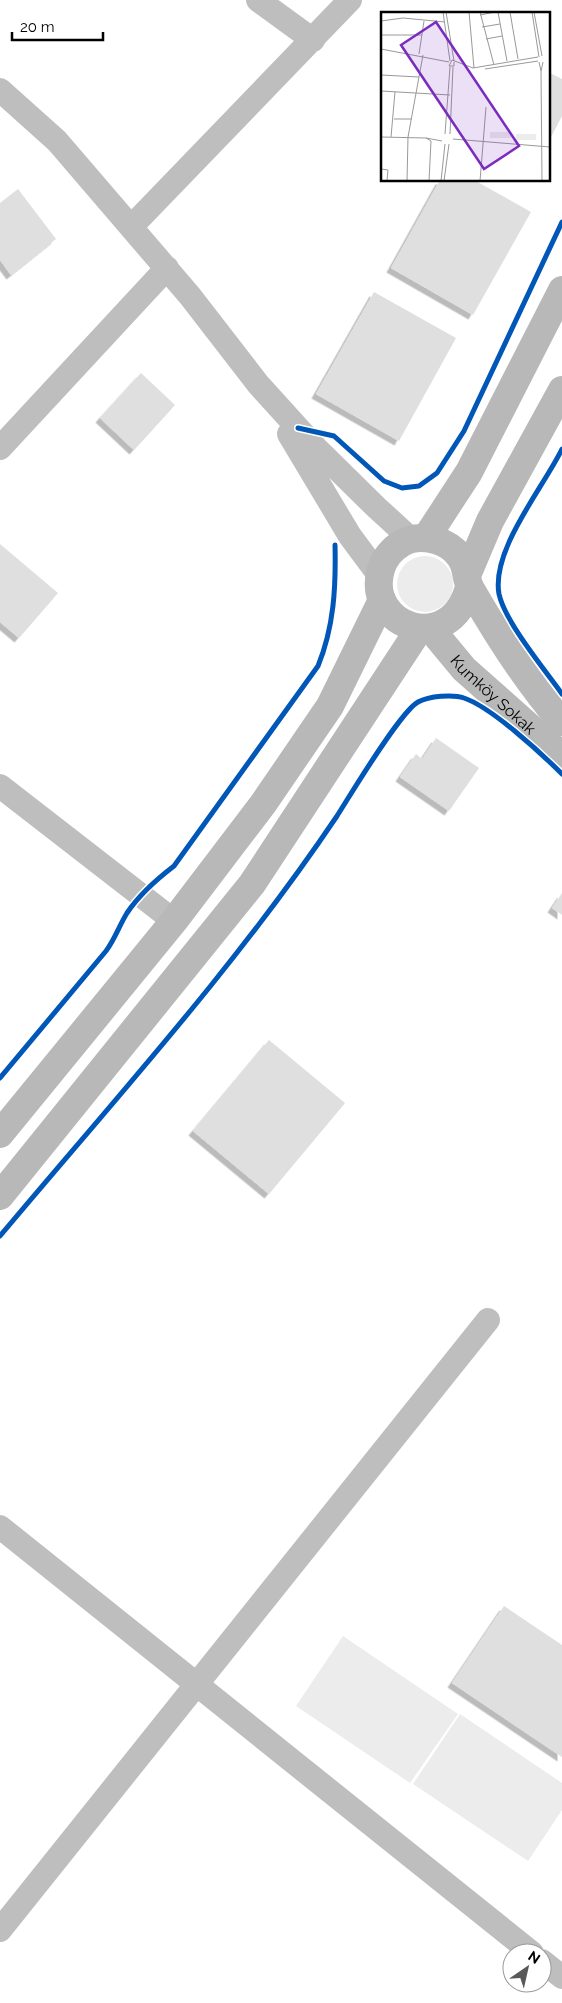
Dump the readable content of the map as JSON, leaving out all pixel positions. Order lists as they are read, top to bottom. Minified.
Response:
{"streets":{"main road":["Kumköy Sokak"]},"scale_bar":"20 m","north":"top right"}
